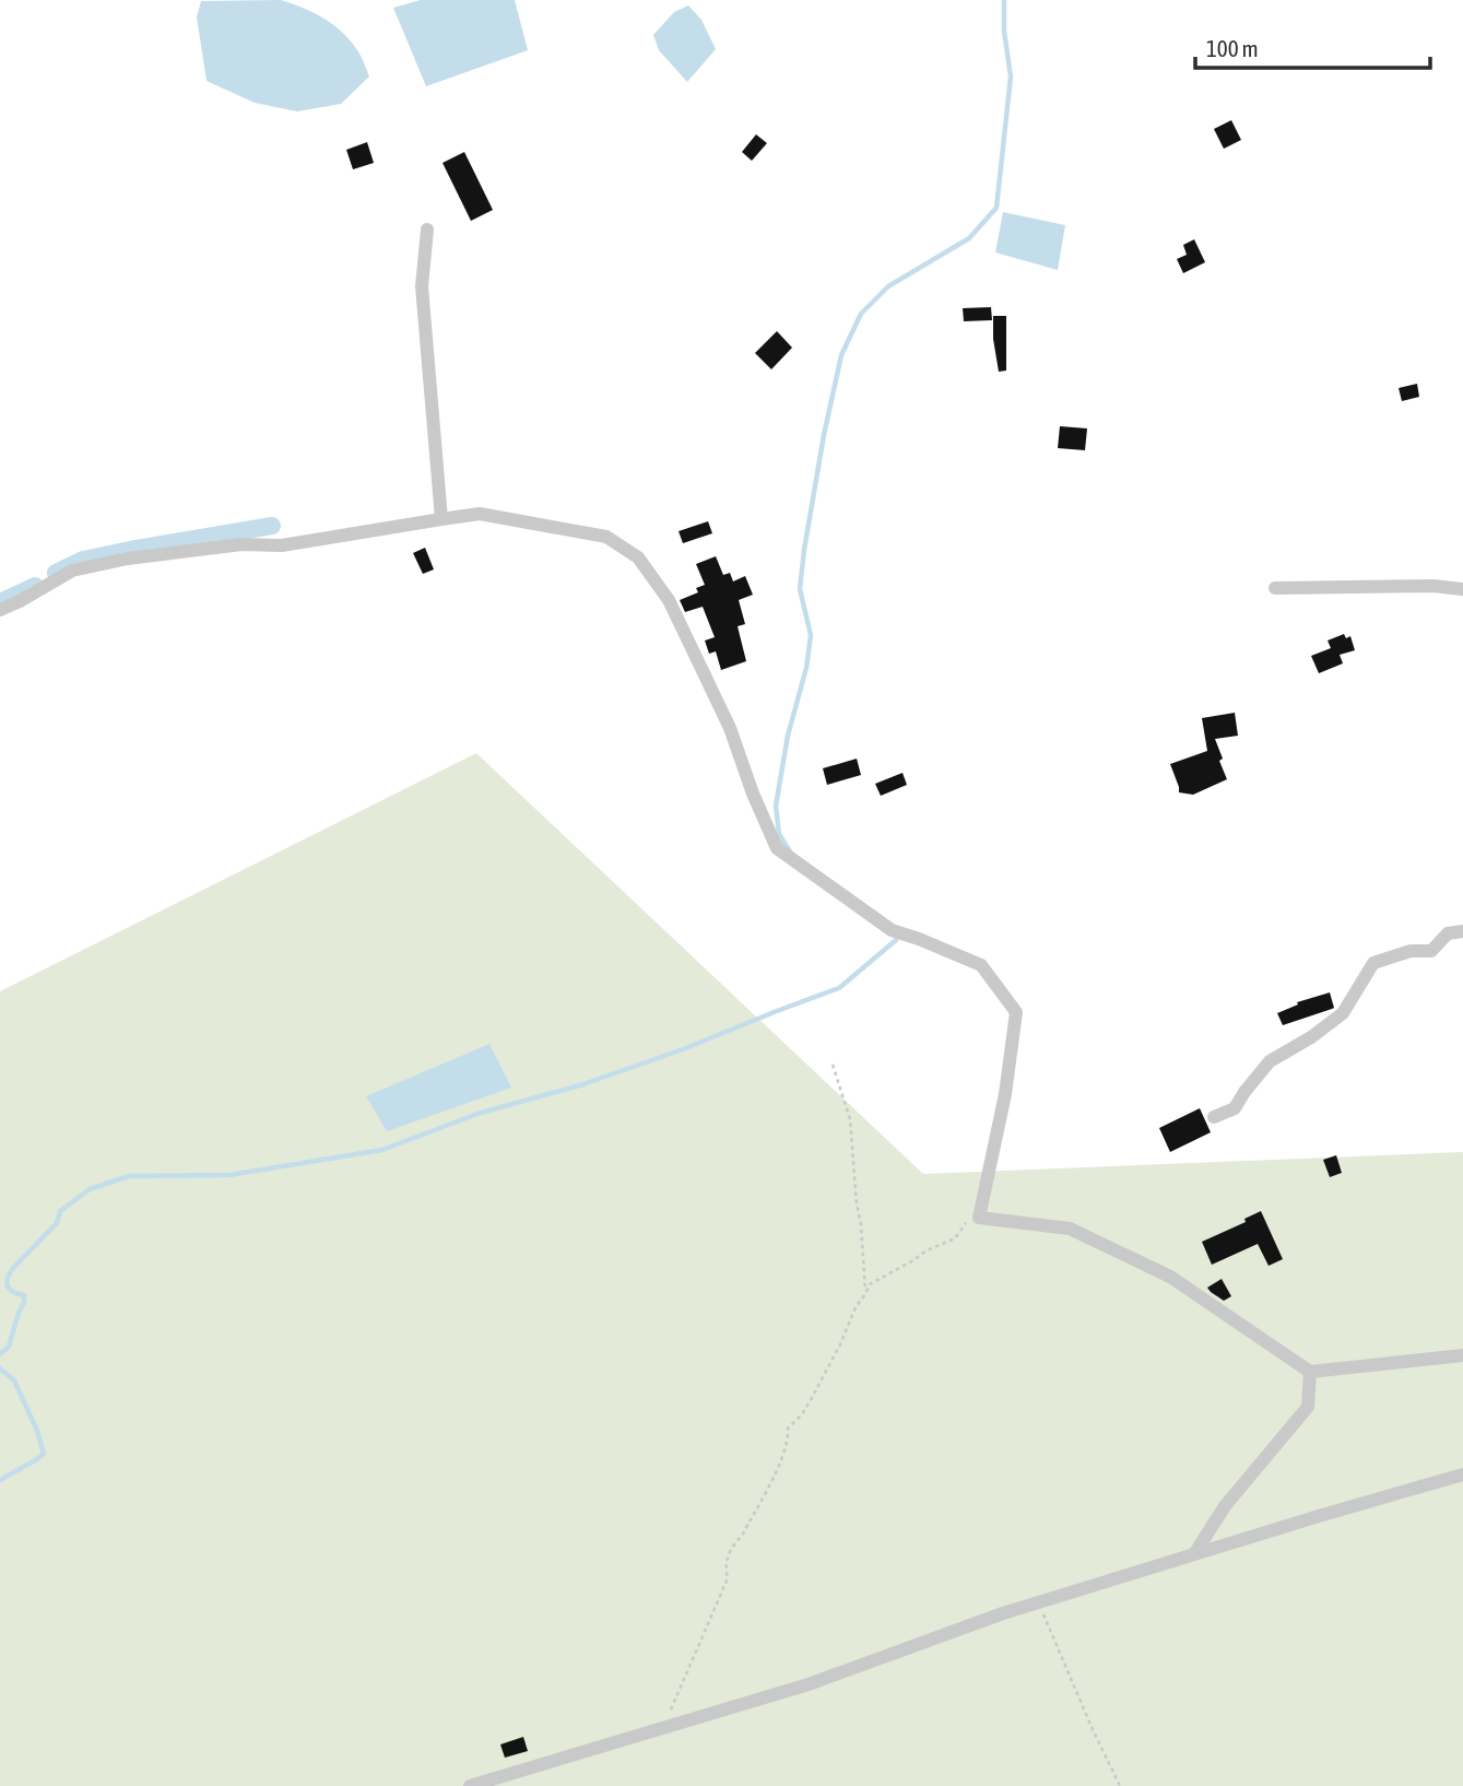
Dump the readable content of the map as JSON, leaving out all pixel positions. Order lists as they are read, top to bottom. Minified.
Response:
{"scale_bar":"100 m"}
